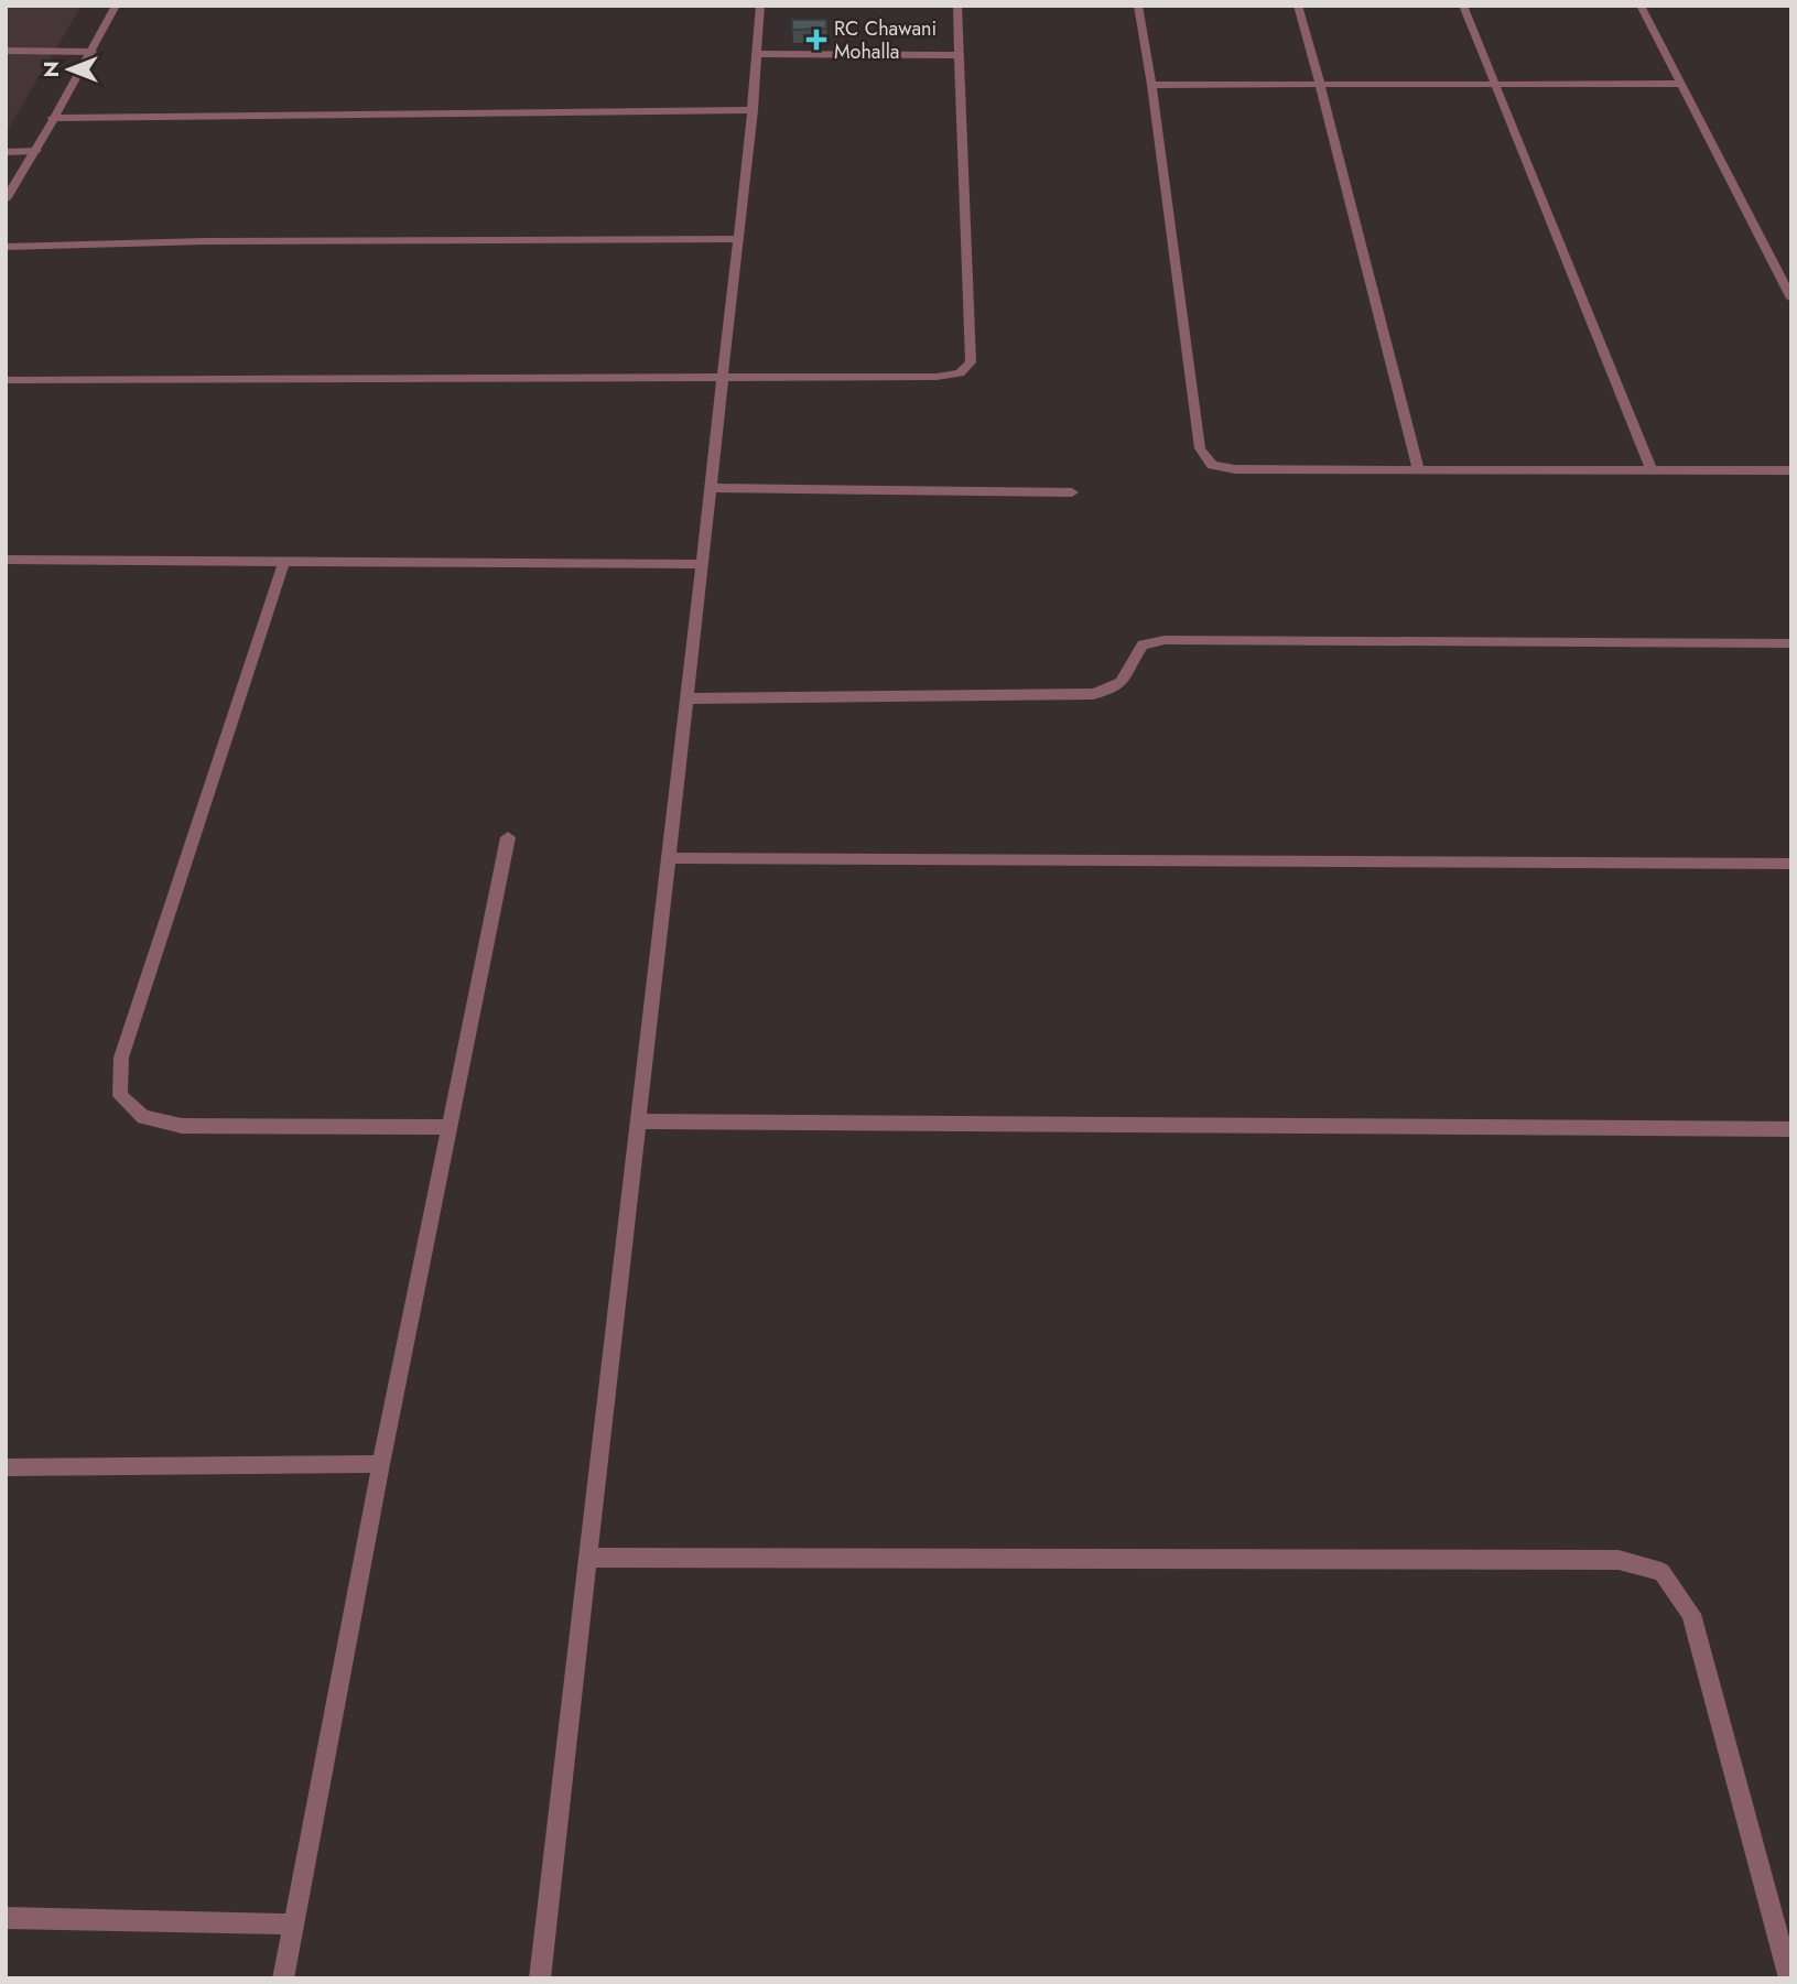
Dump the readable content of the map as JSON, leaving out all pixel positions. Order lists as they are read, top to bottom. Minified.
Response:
{"places":{"health":["RC Chawani Mohalla"]},"north":"left"}
